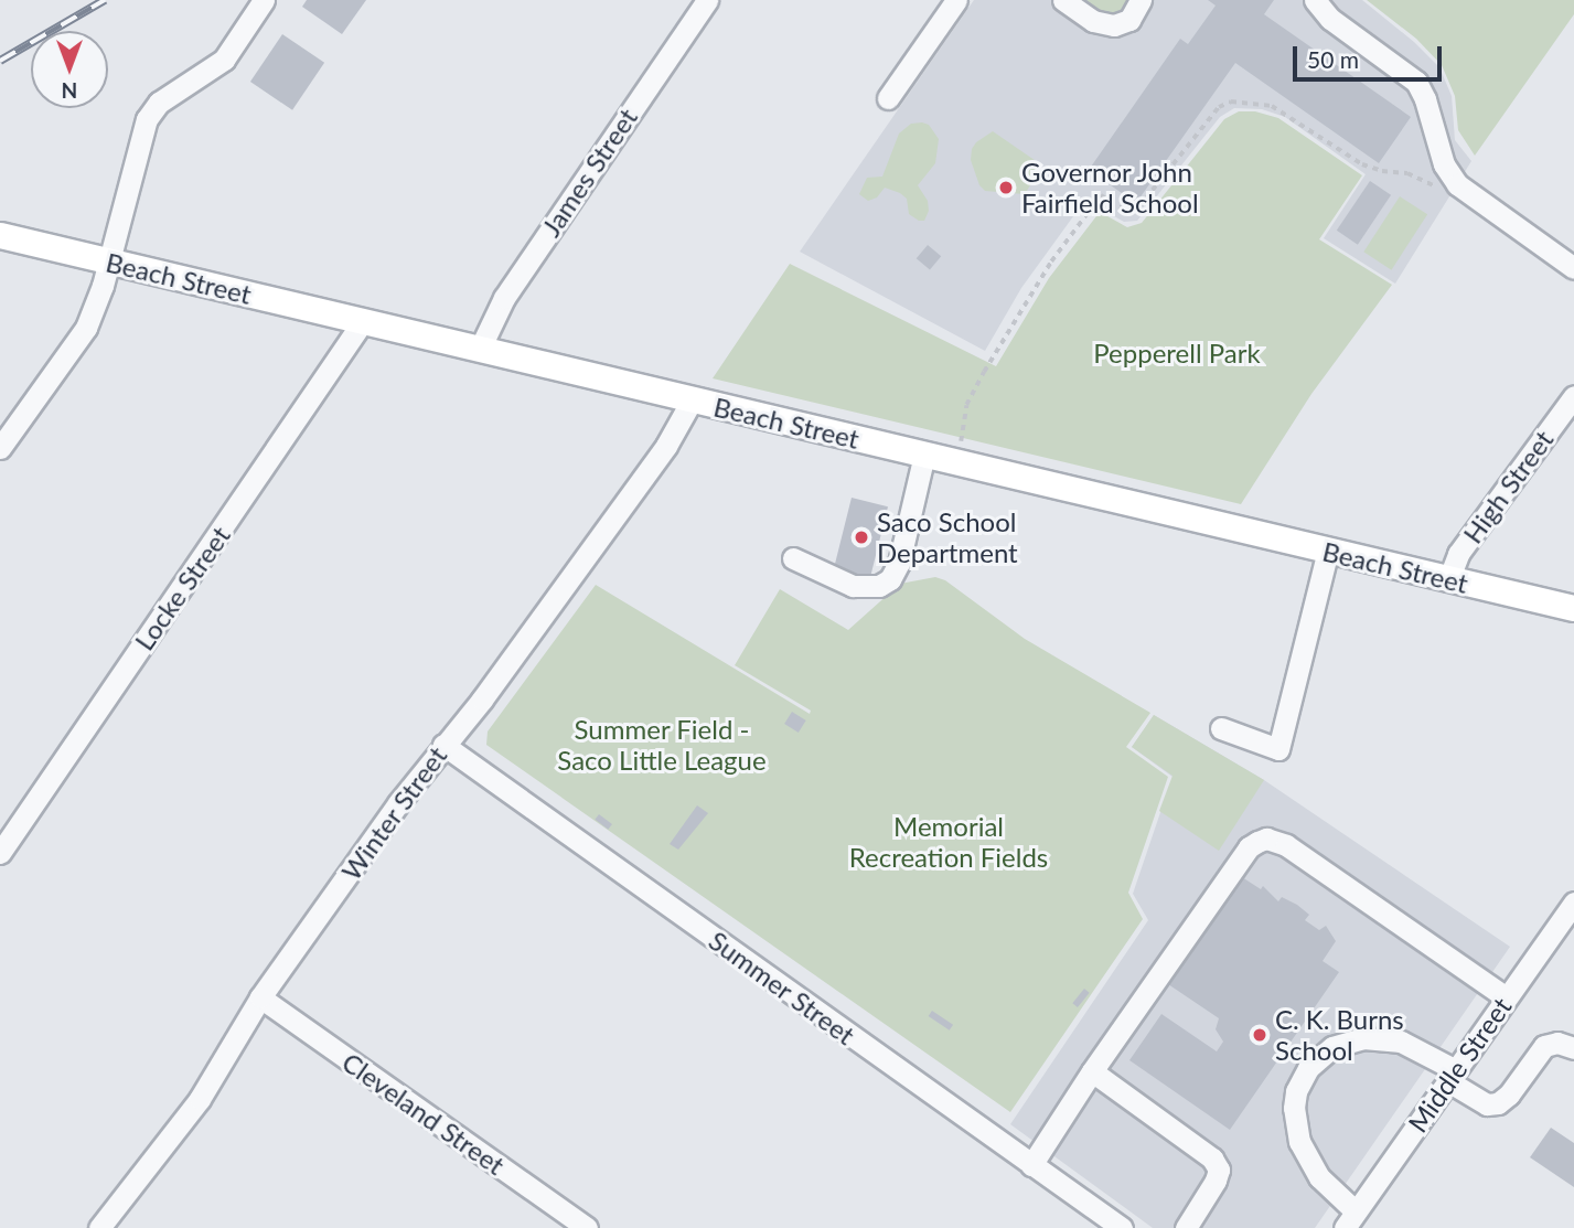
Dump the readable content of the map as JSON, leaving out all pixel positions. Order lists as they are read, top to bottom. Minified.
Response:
{"streets":{"main road":["Beach Street"],"street":["James Street","High Street","Locke Street","Winter Street","Summer Street","Middle Street","Cleveland Street"]},"crossings":[["James Street","Beach Street"],["Beach Street","High Street"],["Beach Street","Locke Street"],["Beach Street","Winter Street"],["Winter Street","Summer Street"],["Winter Street","Cleveland Street"]],"parks":["Pepperell Park","Summer Field - Saco Little League","Memorial Recreation Fields"],"places":["Governor John Fairfield School","Saco School Department","C. K. Burns School"],"scale_bar":"50 m","north":"bottom"}
